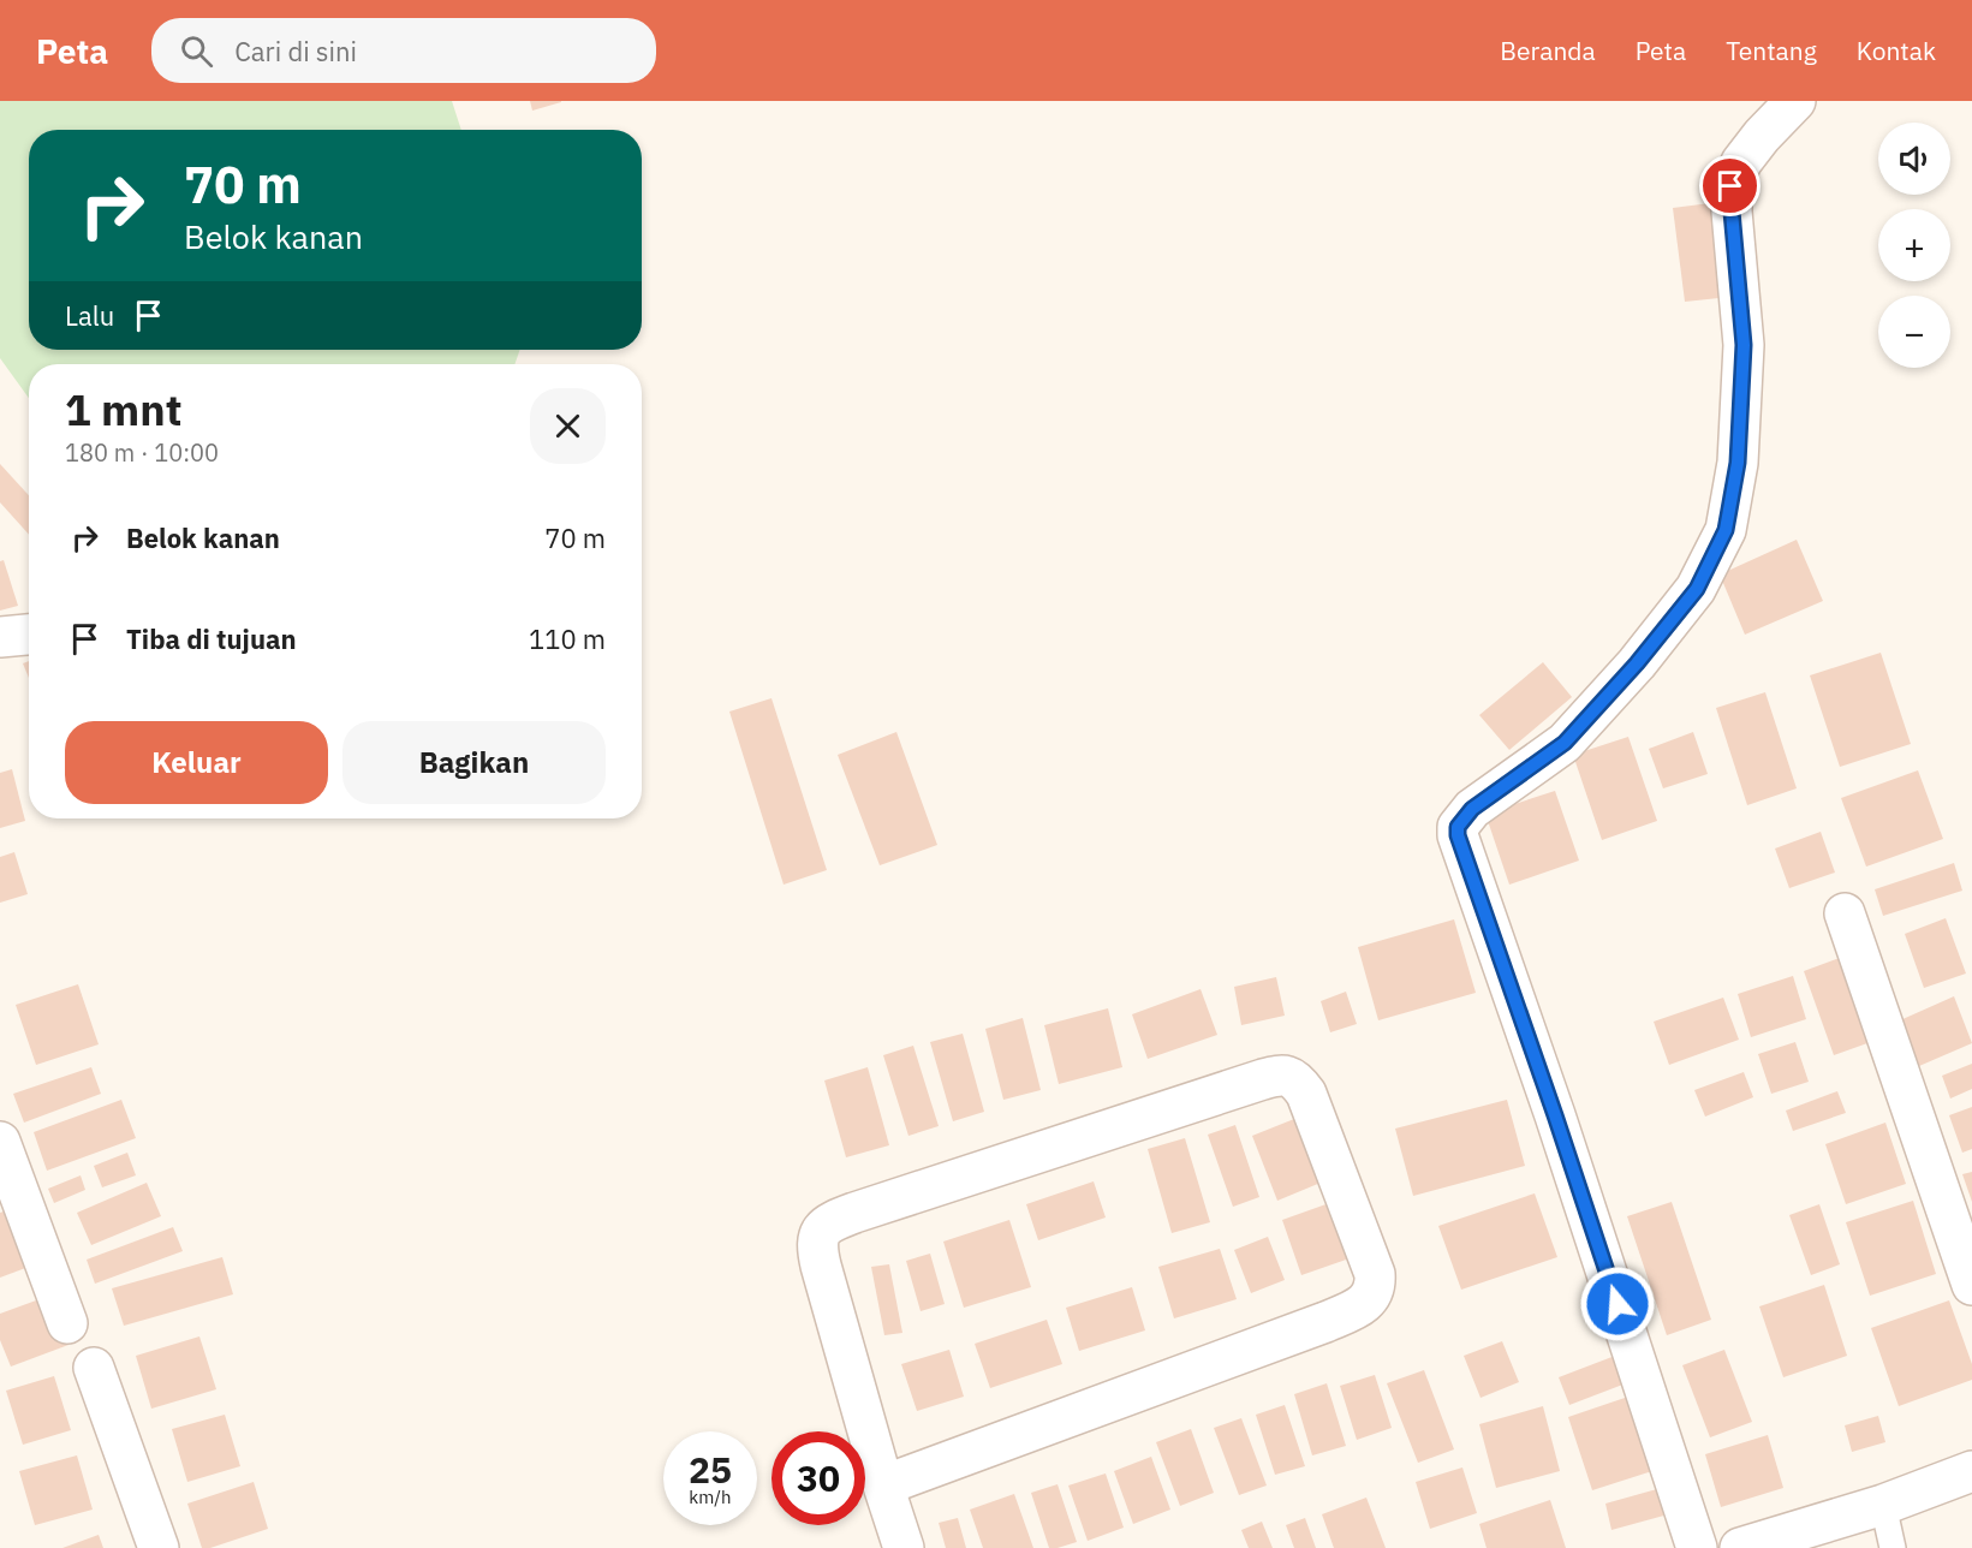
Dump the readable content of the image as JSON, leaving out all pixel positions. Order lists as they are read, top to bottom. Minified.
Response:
{"page":{"header":"Peta","search":"Cari di sini","nav":["Beranda","Peta","Tentang","Kontak"],"map_buttons":["+","−"],"turn":["70 m","Belok kanan"],"then":"Lalu","heading":["1 mnt","180 m · 10:00"],"list":[{"name":"Belok kanan","value":"70 m"},{"name":"Tiba di tujuan","value":"110 m"}],"buttons":["Keluar","Bagikan"],"speed":"25 km/h","limit":"30"}}
